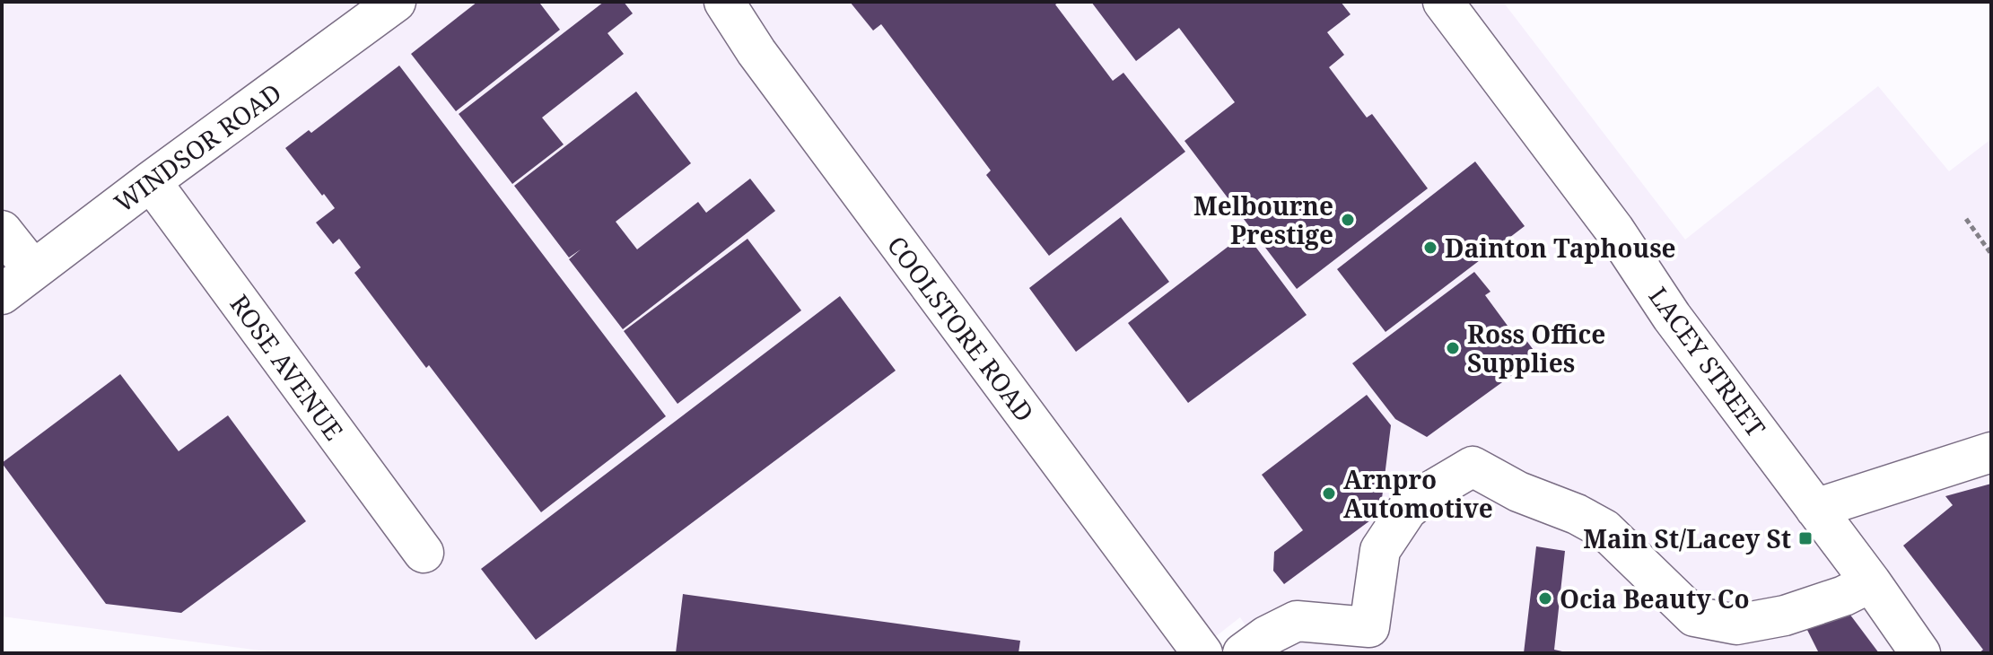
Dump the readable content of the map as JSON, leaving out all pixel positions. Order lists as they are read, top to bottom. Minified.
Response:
{"streets":{"street":["WINDSOR ROAD","COOLSTORE ROAD","LACEY STREET","ROSE AVENUE"]},"crossings":[["WINDSOR ROAD","ROSE AVENUE"]],"places":{"other":["Melbourne Prestige","Dainton Taphouse","Ross Office Supplies","Arnpro Automotive","Ocia Beauty Co"],"transit":["Main St/Lacey St"]}}
